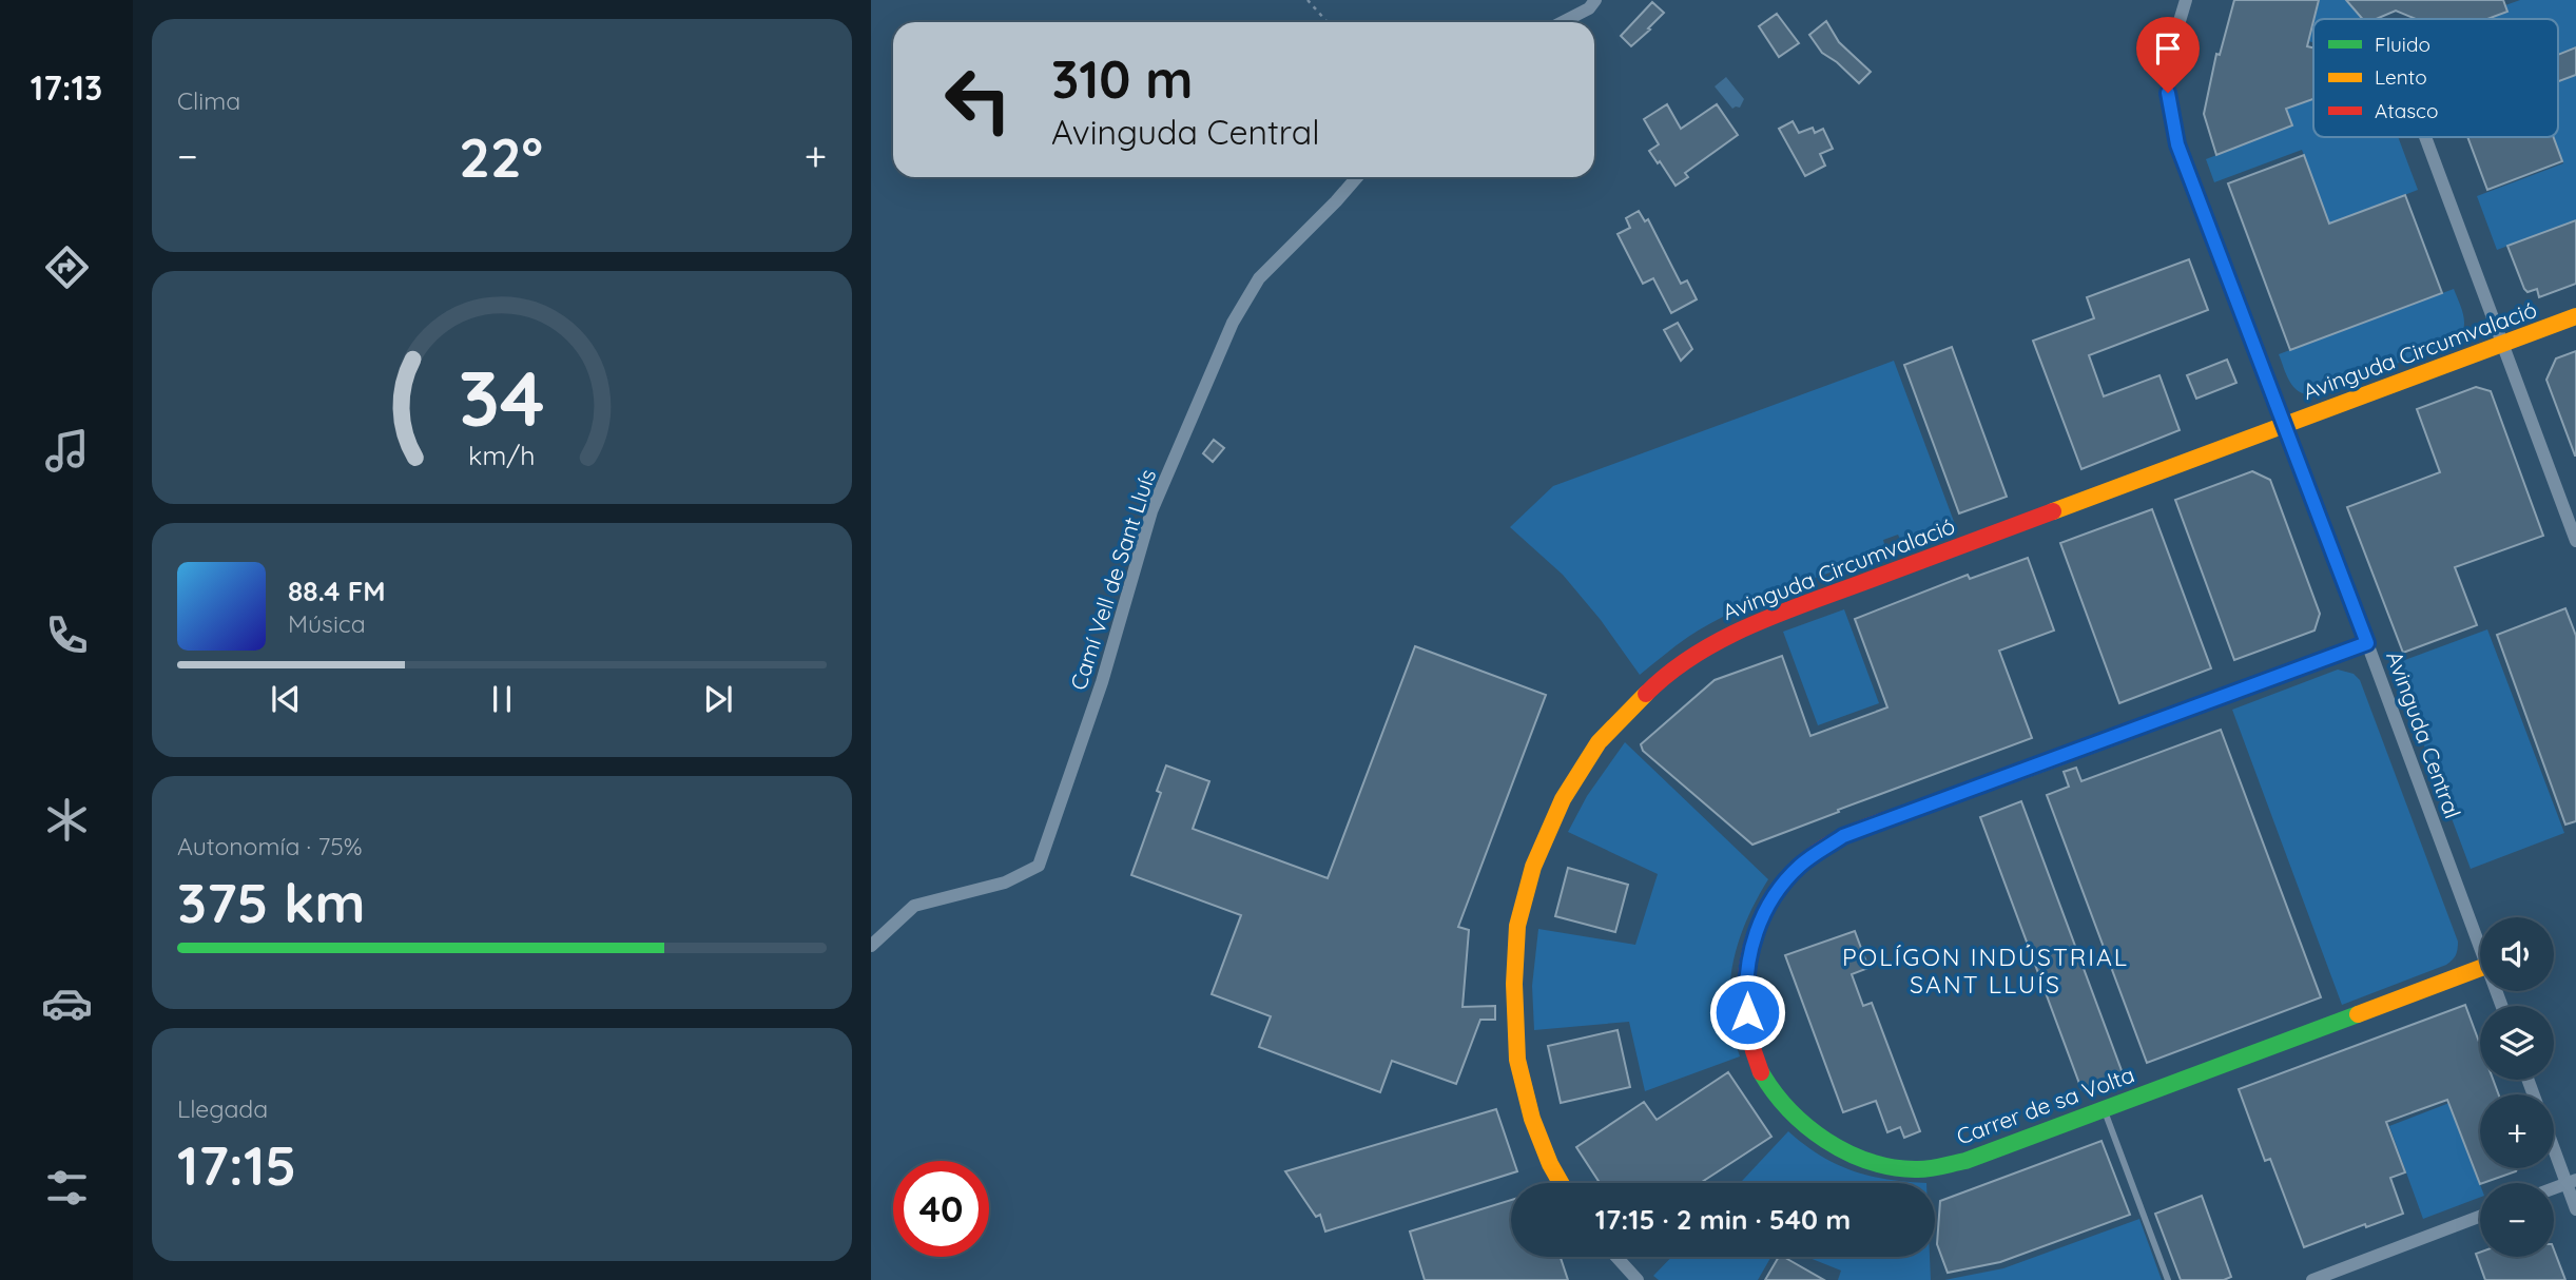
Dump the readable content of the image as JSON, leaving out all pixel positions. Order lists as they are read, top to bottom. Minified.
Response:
{"streets":{"street":["Avinguda Circumvalació","Camí Vell de Sant Lluís","Avinguda Central","Carrer de sa Volta"]},"crossings":[["Avinguda Circumvalació","Avinguda Central"],["Avinguda Central","Carrer de sa Volta"]],"districts":["POLÍGON INDÚSTRIAL SANT LLUÍS"],"legend":["Fluido","Lento","Atasco"],"page":{"tabs":"17:13","tile":["Clima",["Autonomía · 75%","375 km"],["Llegada","17:15"]],"turn":["310 m","Avinguda Central"],"heat":["−","22°","+"],"song":["88.4 FM","Música"],"map_buttons":["+","−"],"limit":"40","trip":"17:15 · 2 min · 540 m","gauge":["34","km/h"]}}
